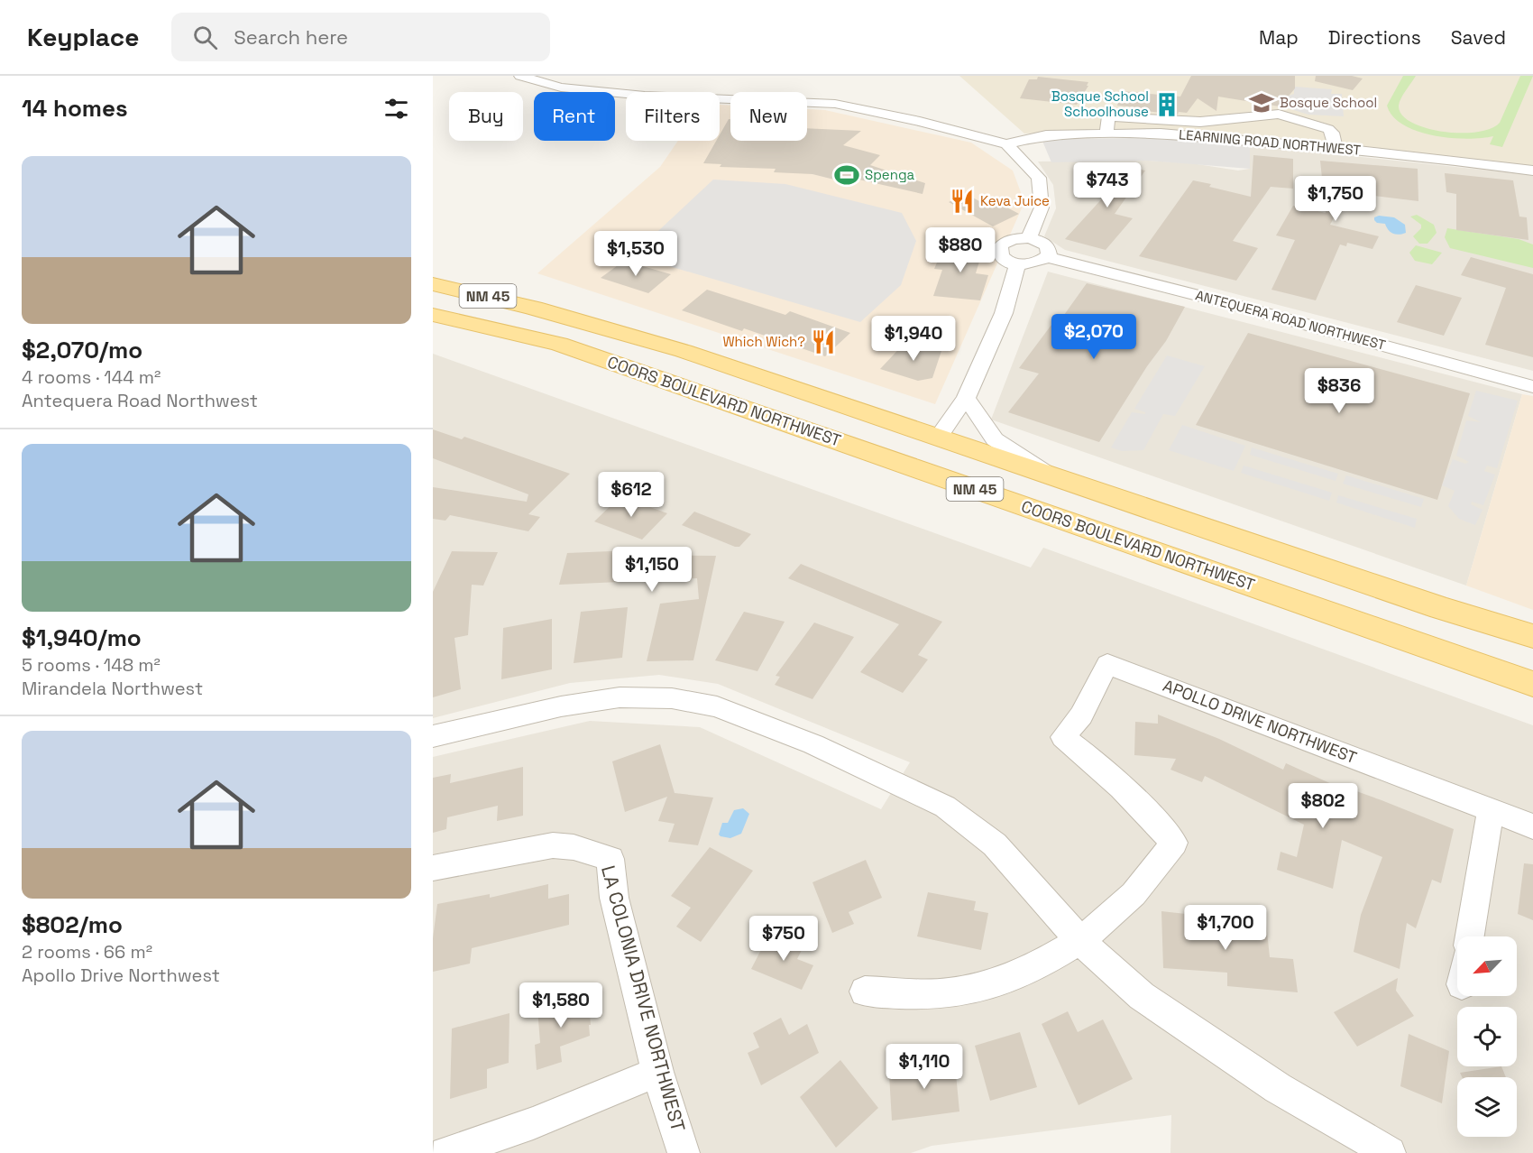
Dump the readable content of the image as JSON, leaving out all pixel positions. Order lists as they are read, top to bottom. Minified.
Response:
{"streets":{"main road":["NM 45","COORS BOULEVARD NORTHWEST"],"street":["LEARNING ROAD NORTHWEST","ANTEQUERA ROAD NORTHWEST","APOLLO DRIVE NORTHWEST","LA COLONIA DRIVE NORTHWEST"]},"places":{"school or university":["Bosque School"],"building":["Bosque School Schoolhouse"],"sports":["Spenga"],"restaurant":["Keva Juice","Which Wich?"]},"north":"bottom left","page":{"header":"Keyplace","search":"Search here","nav":["Map","Directions","Saved"],"heading":"14 homes","chip":["Buy","Rent","Filters","New"],"list":[{"name":"$2,070/mo","note":"4 rooms · 144 m² · Antequera Road Northwest"},{"name":"$1,940/mo","note":"5 rooms · 148 m² · Mirandela Northwest"},{"name":"$802/mo","note":"2 rooms · 66 m² · Apollo Drive Northwest"}],"price":["$743","$1,750","$880","$1,530","$2,070","$1,940","$836","$612","$1,150","$802","$1,700","$750","$1,580","$1,110"]}}
